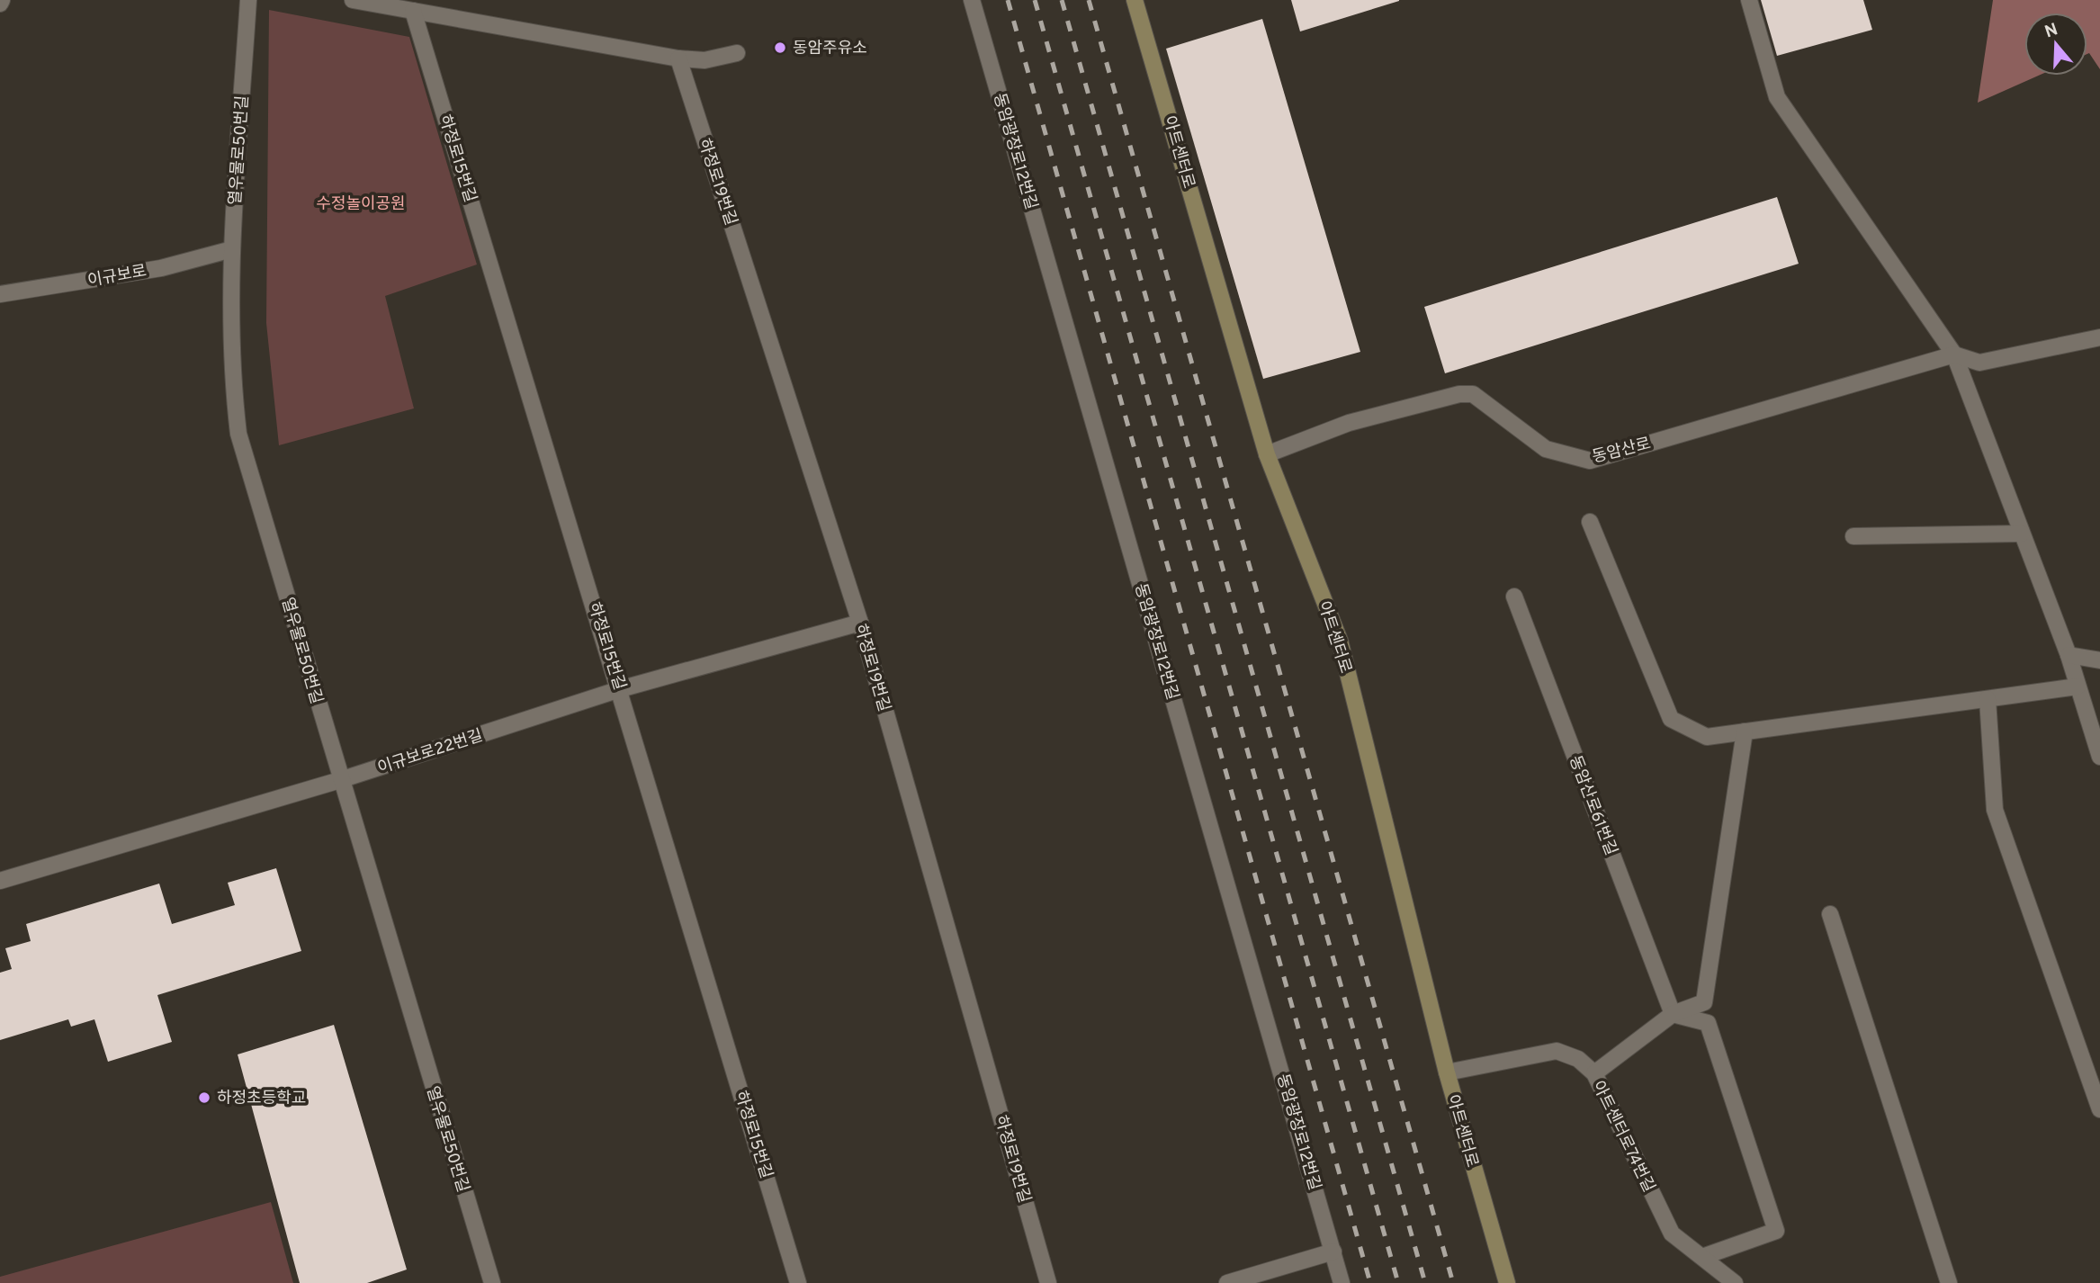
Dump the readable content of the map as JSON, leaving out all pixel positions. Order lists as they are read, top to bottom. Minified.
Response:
{"streets":{"street":["열우물로50번길","동암광장로12번길","아트센터로","하정로15번길","하정로19번길","이규보로","동암산로","이규보로22번길","동암산로61번길","아트센터로74번길"]},"crossings":[["열우물로50번길","이규보로"],["열우물로50번길","이규보로22번길"],["아트센터로","동암산로"],["아트센터로","아트센터로74번길"],["하정로15번길","이규보로22번길"],["하정로19번길","이규보로22번길"]],"parks":["수정놀이공원"],"places":["동암주유소","하정초등학교"],"north":"top"}
